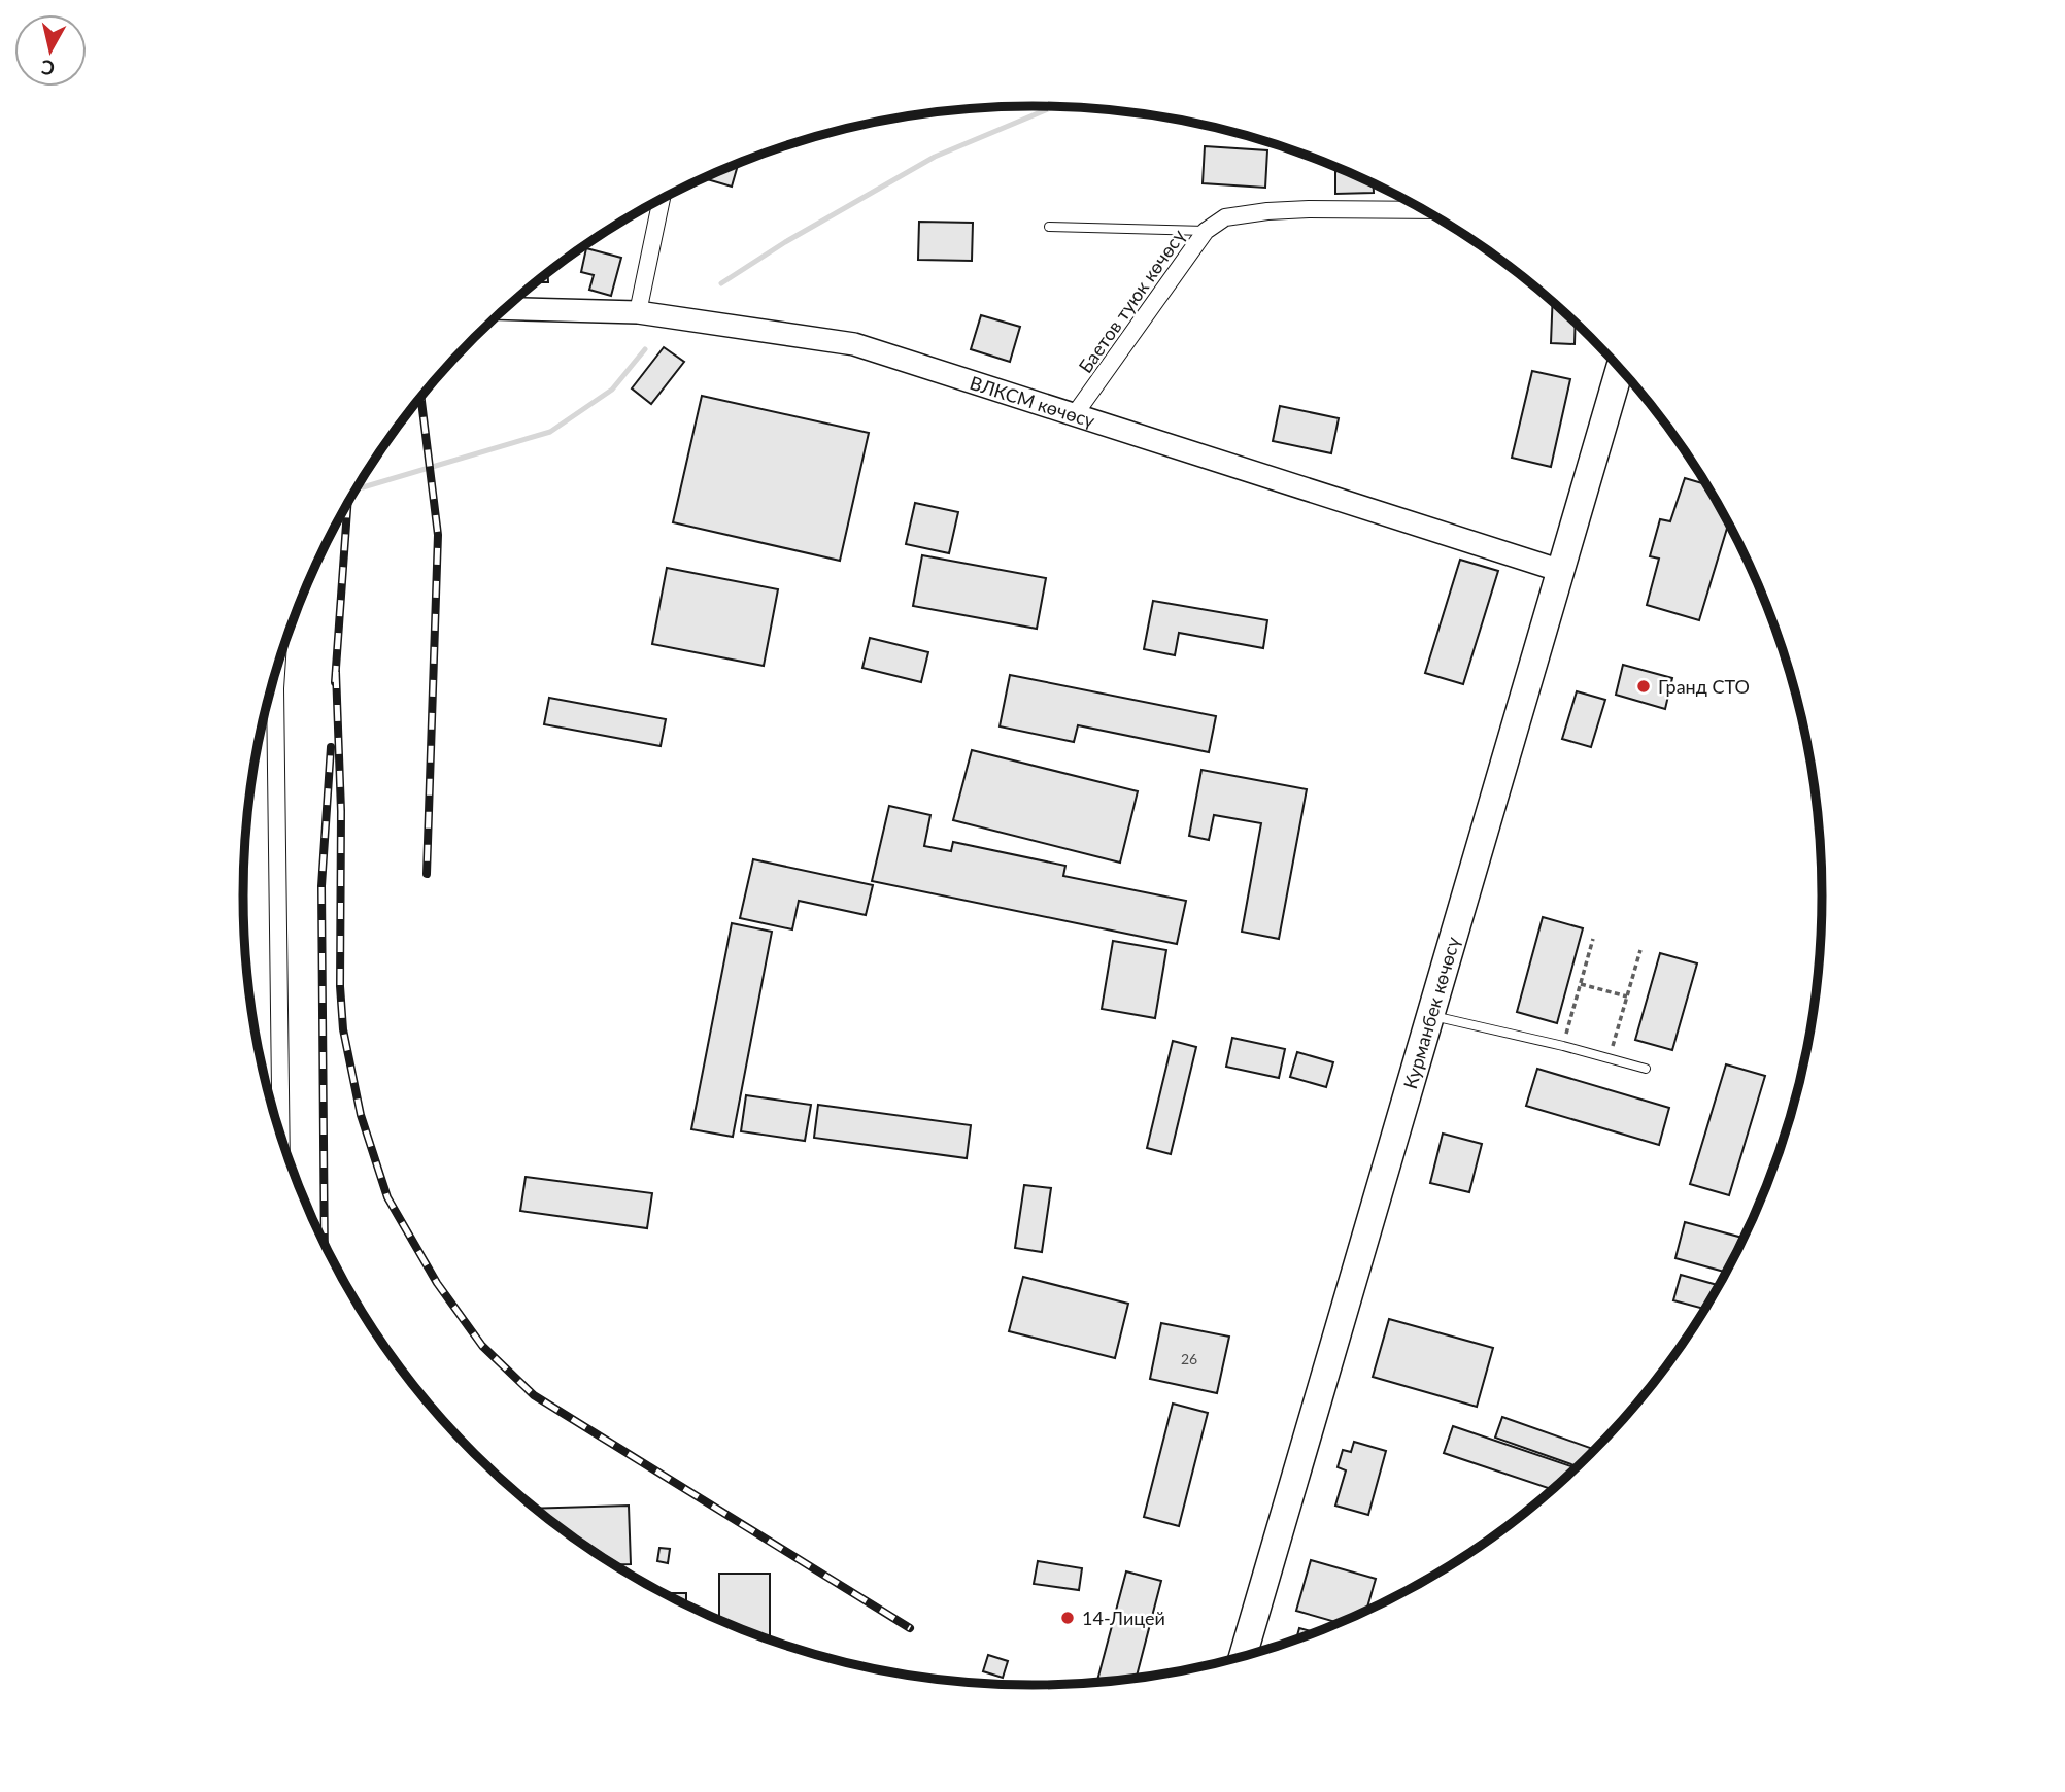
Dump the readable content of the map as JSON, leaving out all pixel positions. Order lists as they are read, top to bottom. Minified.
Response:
{"streets":{"main road":["Курманбек көчөсү"],"street":["Баетов туюк көчөсү","ВЛКСМ көчөсү"]},"crossings":[["Баетов туюк көчөсү","ВЛКСМ көчөсү"],["ВЛКСМ көчөсү","Курманбек көчөсү"]],"places":["Гранд СТО","14-Лицей"],"house_numbers":["26"],"north":"bottom"}
